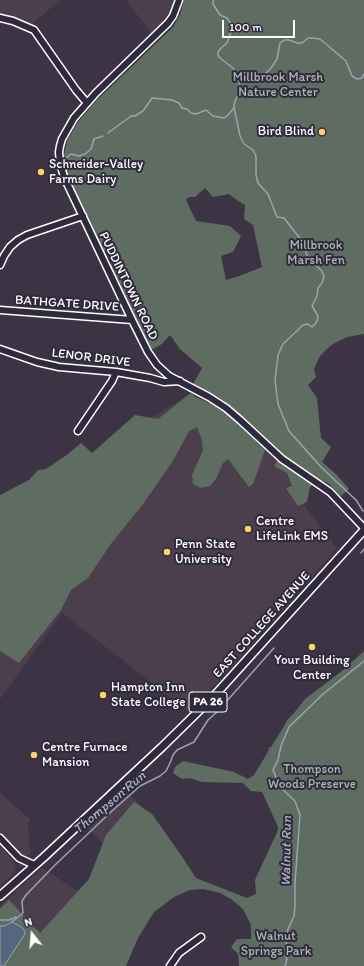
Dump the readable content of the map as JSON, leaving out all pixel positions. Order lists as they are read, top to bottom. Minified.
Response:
{"streets":{"main road":["EAST COLLEGE AVENUE","PA 26"],"street":["PUDDINTOWN ROAD","BATHGATE DRIVE","LENOR DRIVE"]},"crossings":[["PUDDINTOWN ROAD","BATHGATE DRIVE"],["PUDDINTOWN ROAD","LENOR DRIVE"],["PUDDINTOWN ROAD","EAST COLLEGE AVENUE"]],"water":["Thompson Run","Walnut Run"],"parks":["Millbrook Marsh Nature Center","Millbrook Marsh Fen","Thompson Woods Preserve","Walnut Springs Park"],"places":["Bird Blind","Schneider-Valley Farms Dairy","Centre LifeLink EMS","Penn State University","Your Building Center","Hampton Inn State College","Centre Furnace Mansion"],"scale_bar":"100 m","north":"top"}
